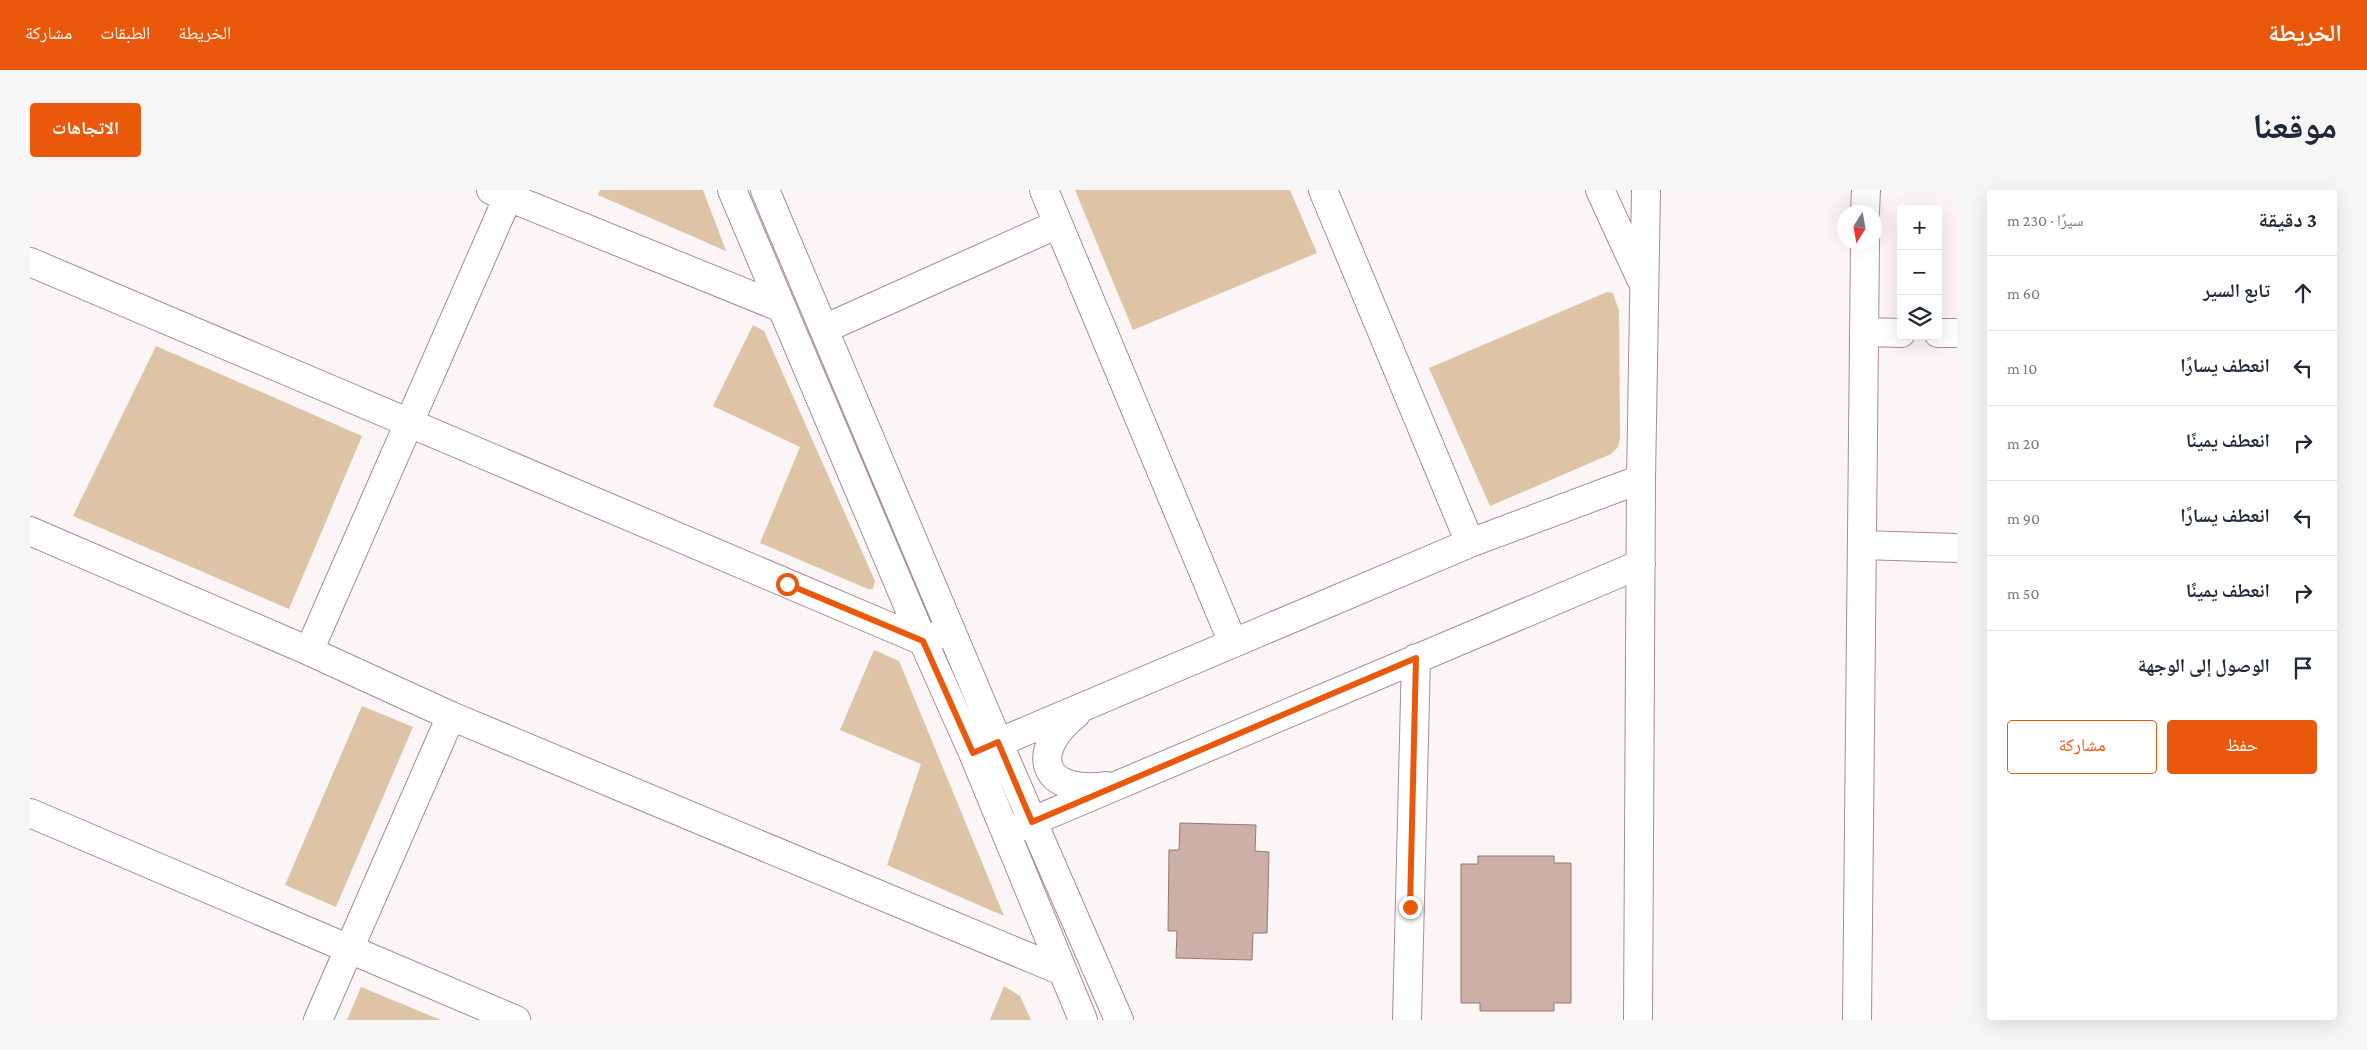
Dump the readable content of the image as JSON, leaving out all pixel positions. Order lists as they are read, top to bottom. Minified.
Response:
{"north":"bottom","page":{"header":"الخريطة","nav":["الخريطة","الطبقات","مشاركة"],"title":"موقعنا","buttons":["الاتجاهات",["حفظ","مشاركة"]],"heading":["3 دقيقة","سيرًا · 230 m"],"map_buttons":["+","−"],"list":[["تابع السير","60 m"],["انعطف يسارًا","10 m"],["انعطف يمينًا","20 m"],["انعطف يسارًا","90 m"],["انعطف يمينًا","50 m"],"الوصول إلى الوجهة"]}}
